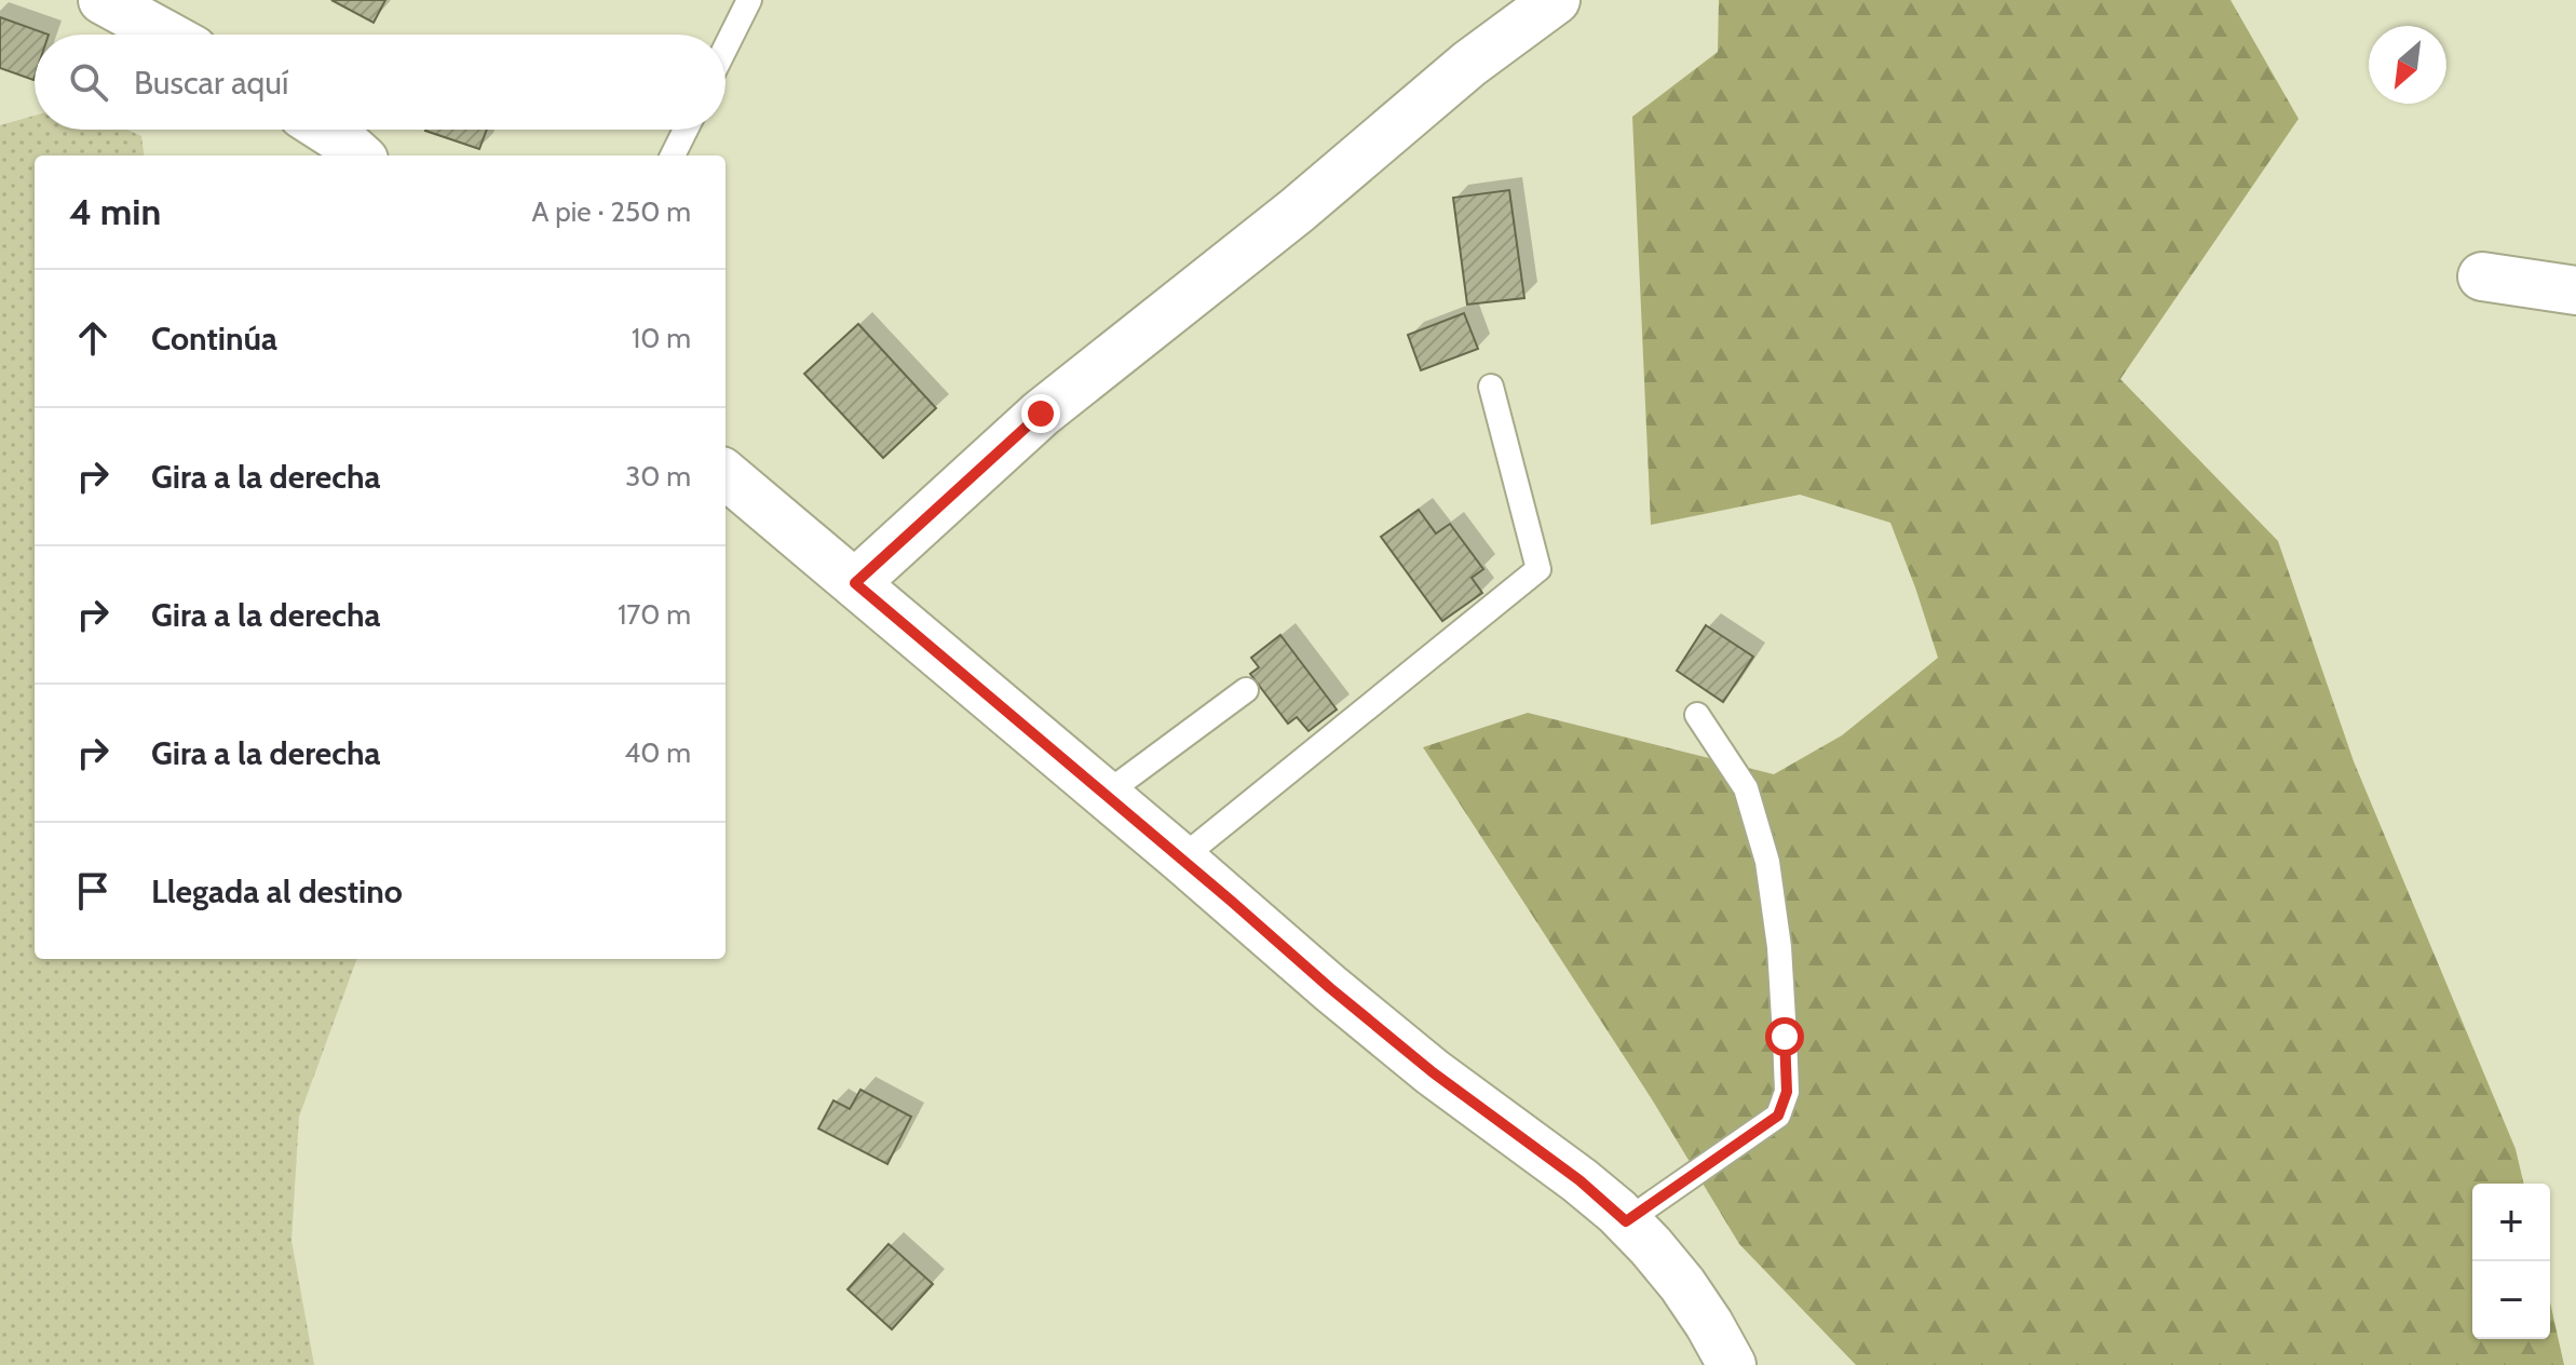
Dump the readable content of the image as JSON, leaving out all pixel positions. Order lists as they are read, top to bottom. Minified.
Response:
{"north":"bottom left","page":{"search":"Buscar aquí","heading":["4 min","A pie · 250 m"],"list":[["Continúa","10 m"],["Gira a la derecha","30 m"],["Gira a la derecha","170 m"],["Gira a la derecha","40 m"],"Llegada al destino"],"map_buttons":["+","−"]}}
